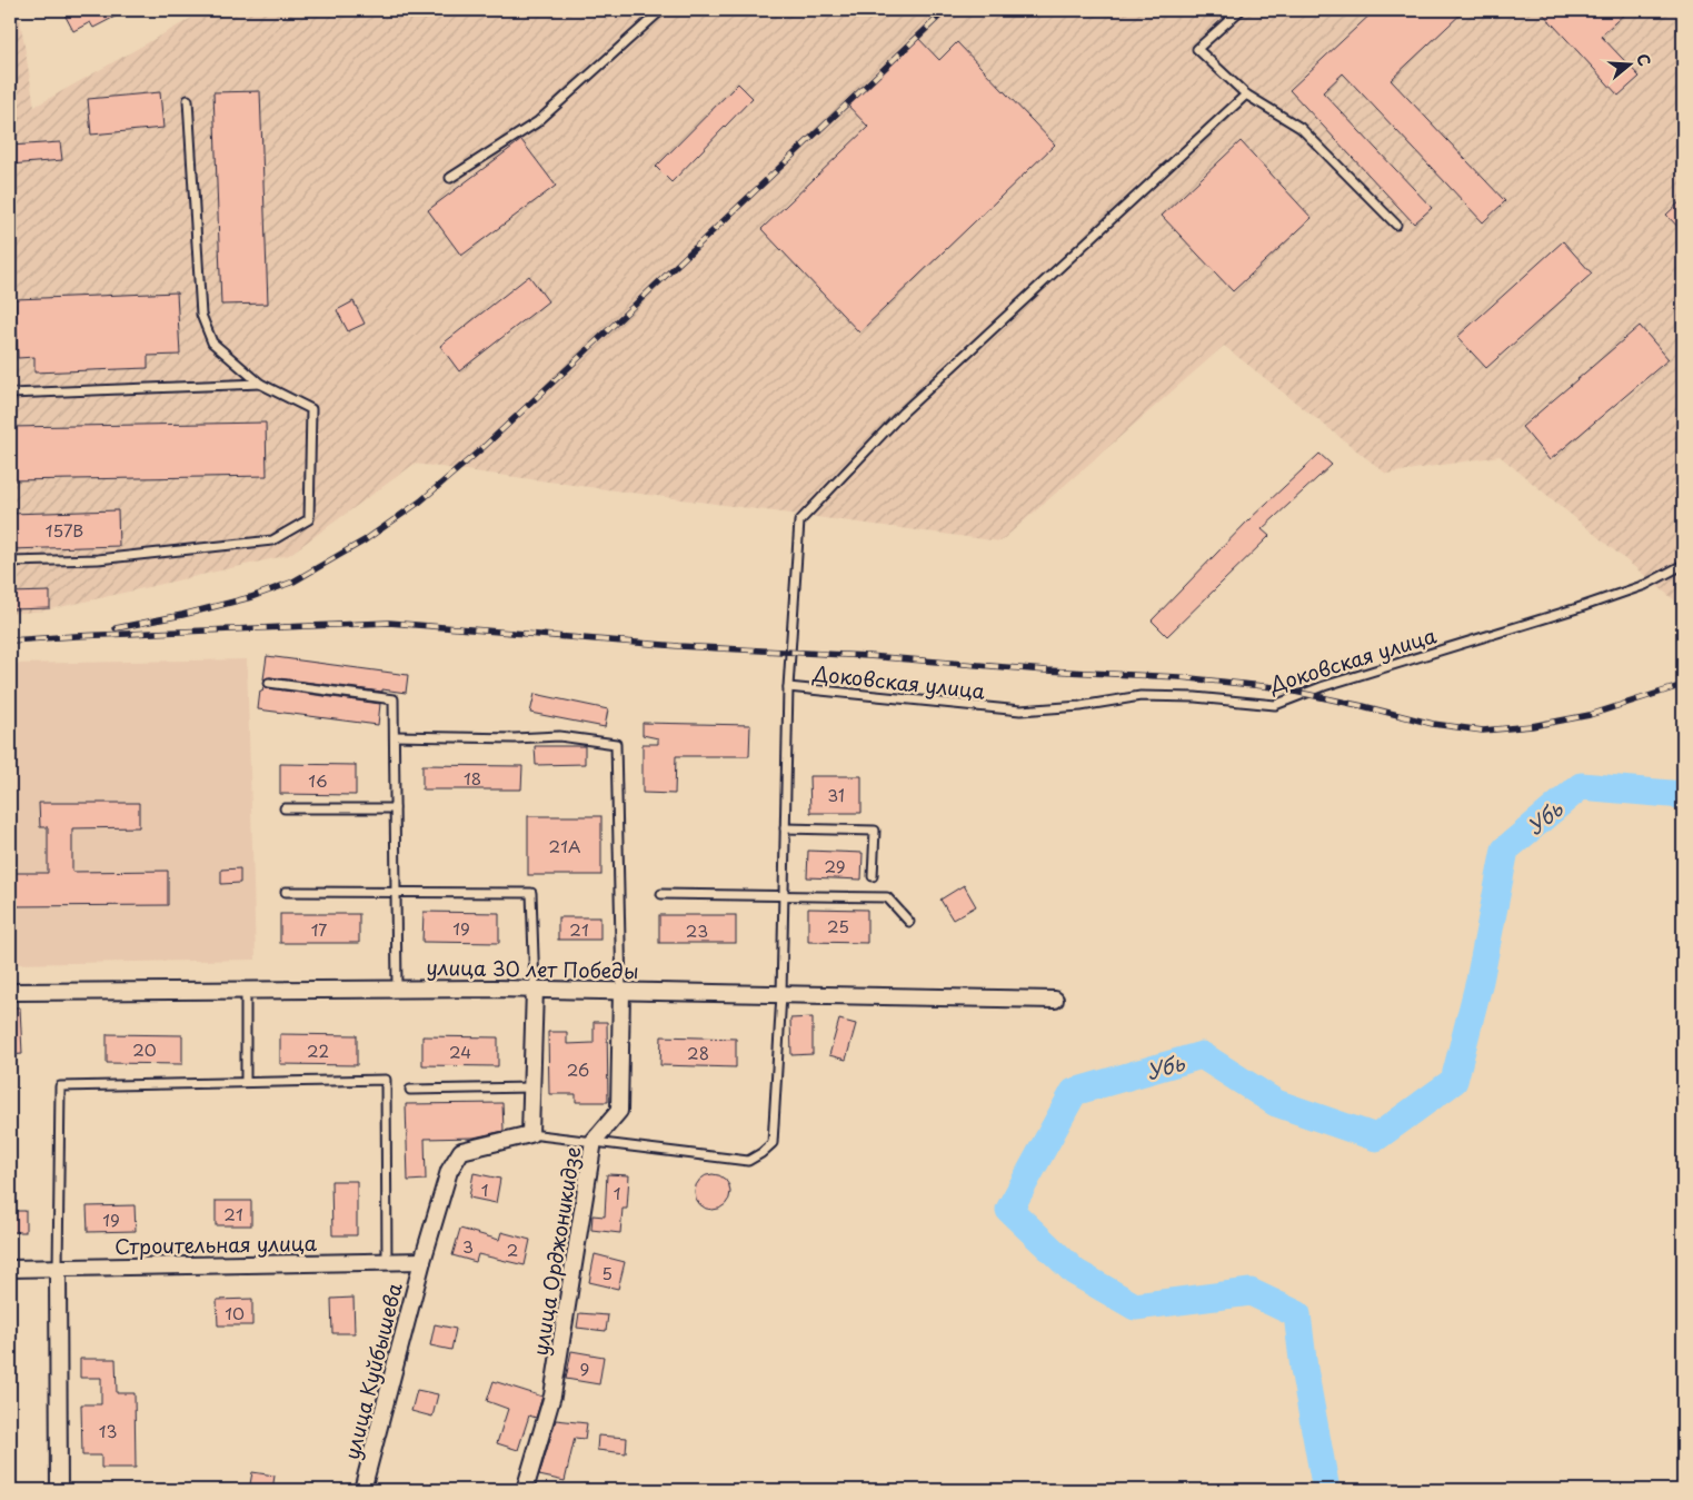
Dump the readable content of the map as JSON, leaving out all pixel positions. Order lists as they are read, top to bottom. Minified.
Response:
{"streets":{"street":["улица 30 лет Победы","Строительная улица","улица Орджоникидзе","улица Куйбышева"],"lane":["Доковская улица"]},"crossings":[["улица 30 лет Победы","улица Орджоникидзе"],["Строительная улица","улица Куйбышева"]],"water":["Убь"],"house_numbers":["157В","18","16","31","21А","29","25","19","17","21","23","20","22","24","28","26","1","1","21","19","3","2","5","10","9","13"],"north":"right"}
